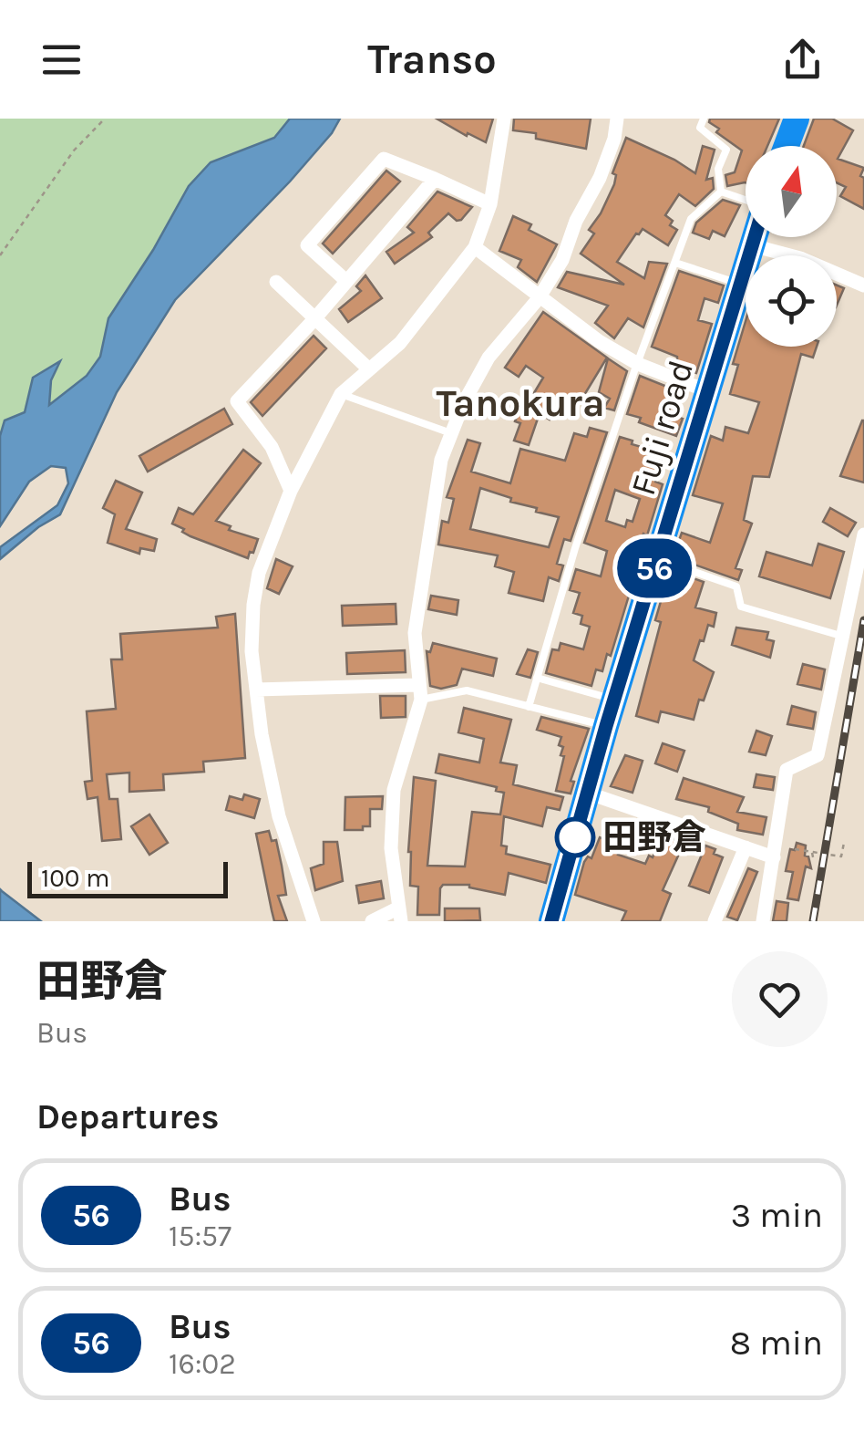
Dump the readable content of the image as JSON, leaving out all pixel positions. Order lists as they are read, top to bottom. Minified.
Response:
{"streets":{"highway":["Fuji road"]},"districts":["Tanokura"],"places":["田野倉"],"lines":["bus line 56"],"scale_bar":"100 m","north":"top","page":{"header":"Transo","on_map":"56","scale":"100 m","heading":[["田野倉","Bus"],"Departures"],"list":[{"mark":"56","name":"Bus","note":"15:57","value":"3 min"},{"mark":"56","name":"Bus","note":"16:02","value":"8 min"}]}}
